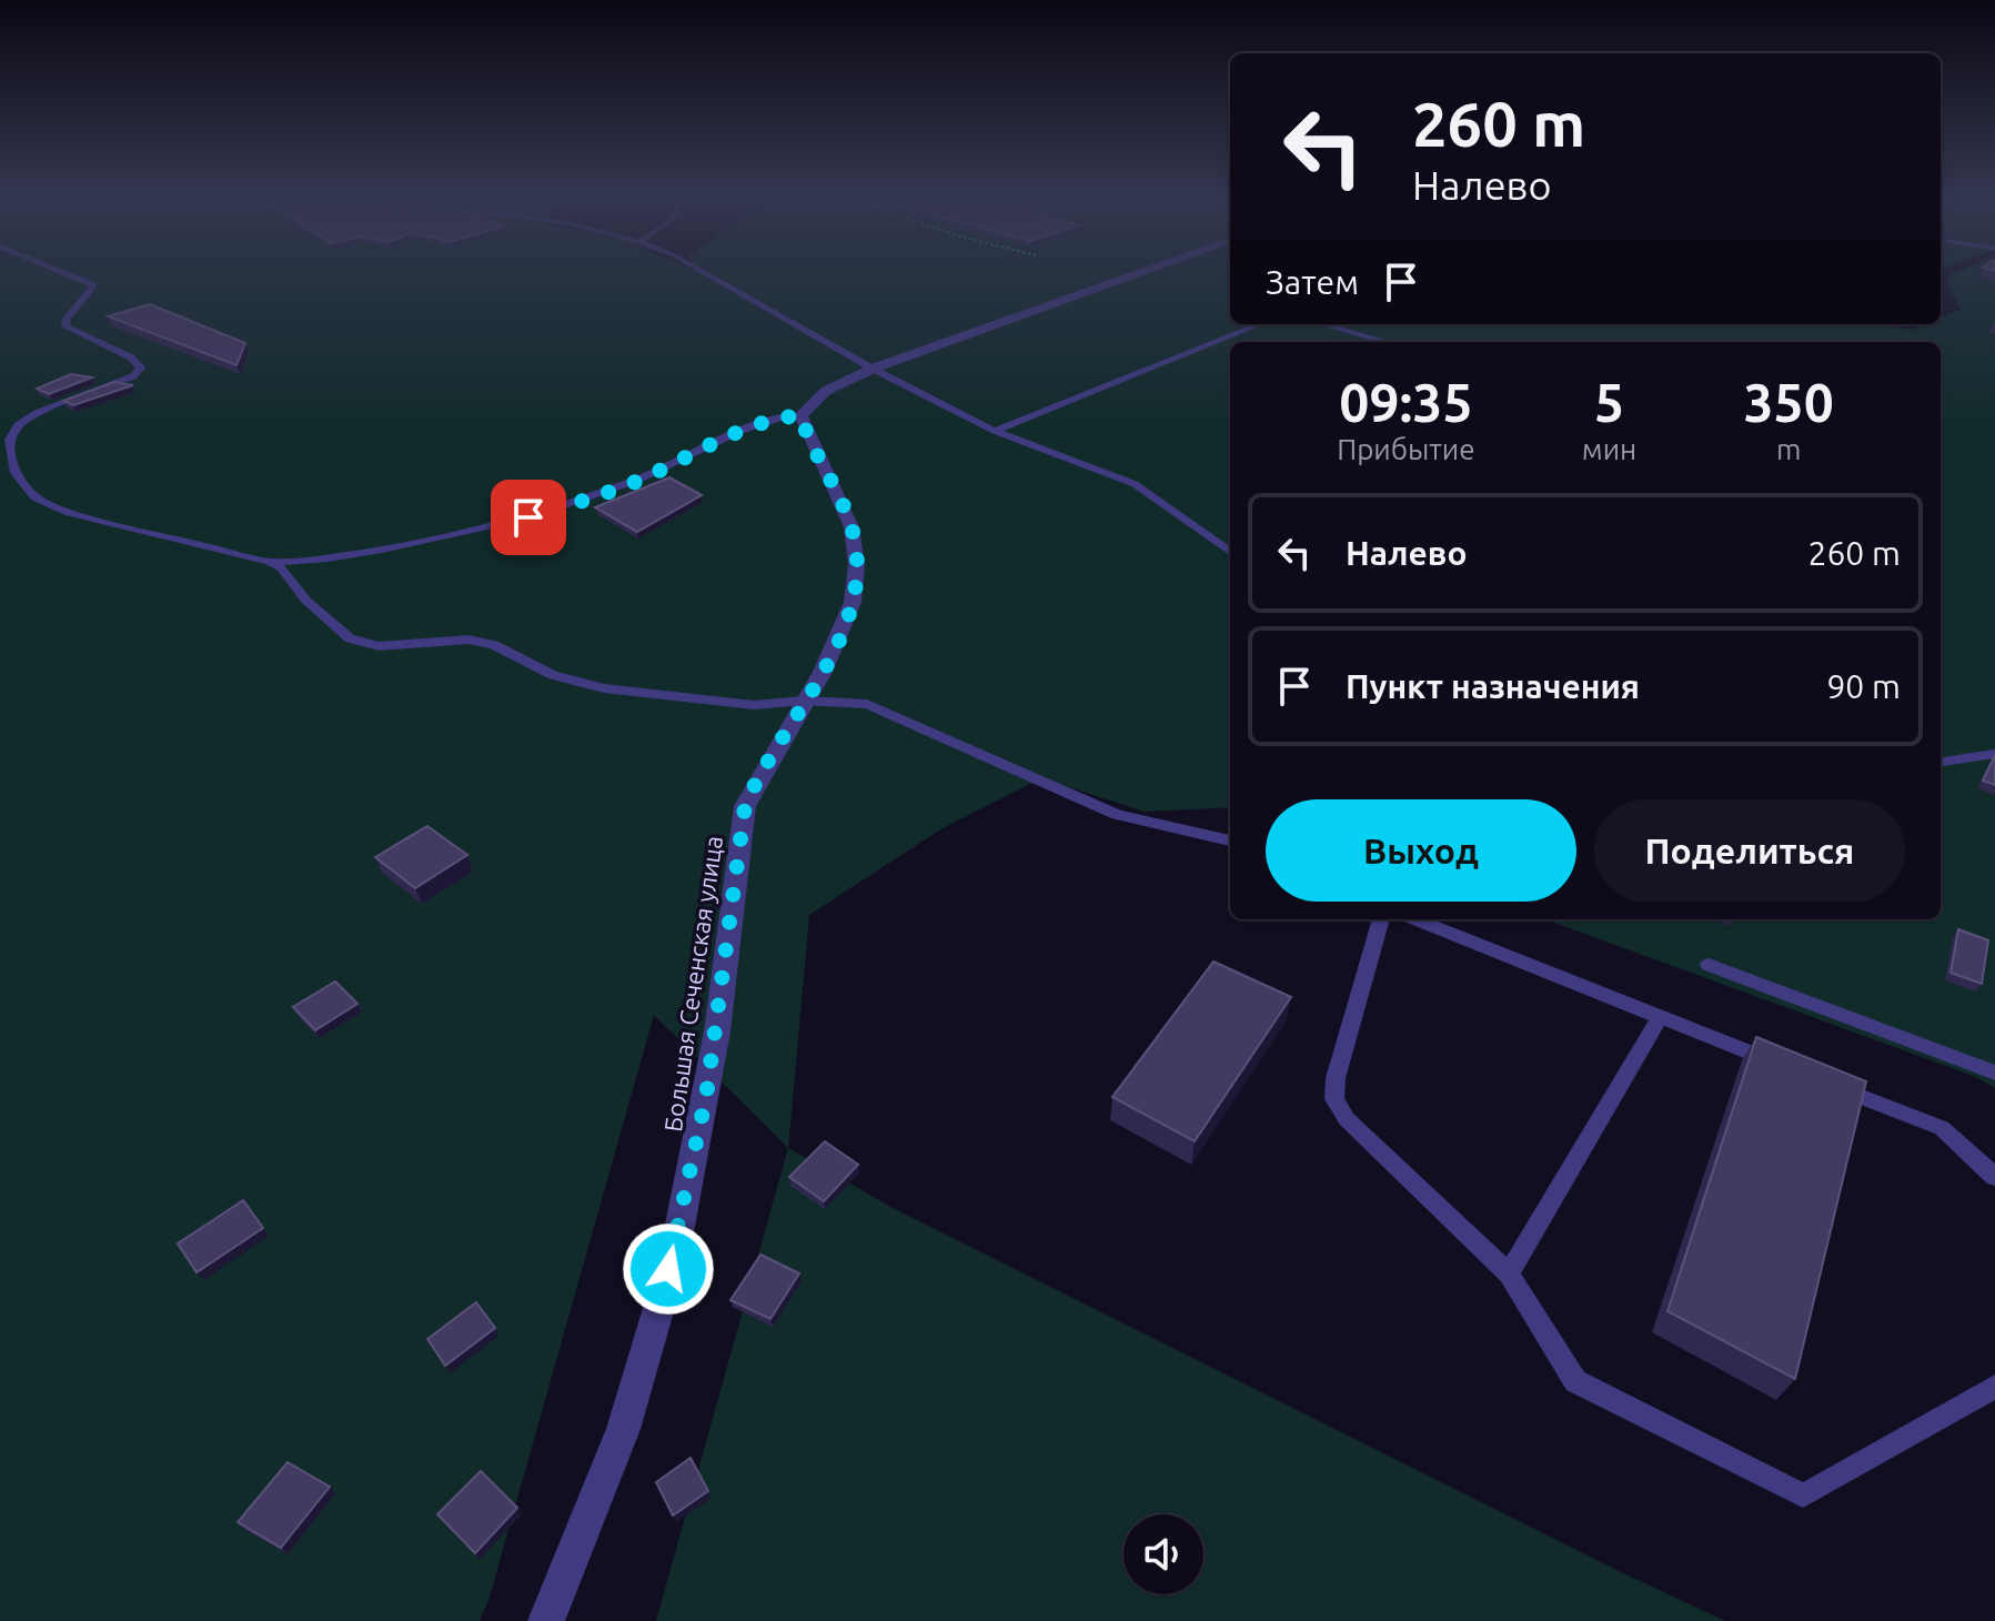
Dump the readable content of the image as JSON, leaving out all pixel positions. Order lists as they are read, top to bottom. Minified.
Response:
{"streets":{"street":["Большая Сеченская улица"]},"page":{"turn":["260 m","Налево"],"then":"Затем","eta":["09:35","Прибытие","5","мин","350","m"],"list":[{"name":"Налево","value":"260 m"},{"name":"Пункт назначения","value":"90 m"}],"buttons":["Выход","Поделиться"]}}
